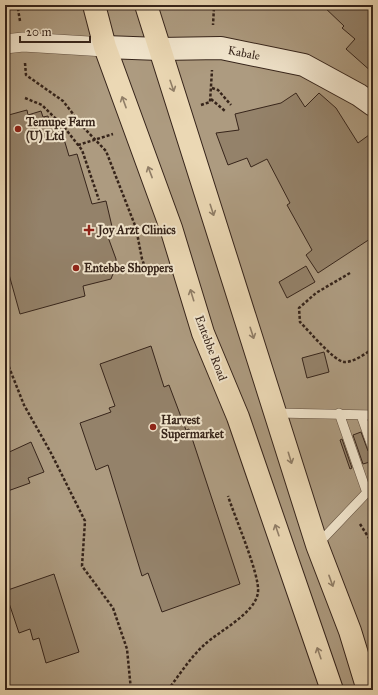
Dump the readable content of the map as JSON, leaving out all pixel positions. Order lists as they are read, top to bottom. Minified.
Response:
{"streets":{"highway":["Entebbe Road"],"street":["Kabale"]},"crossings":[["Kabale","Entebbe Road"]],"places":{"other":["Temupe Farm (U) Ltd","Entebbe Shoppers","Harvest Supermarket"],"health":["Joy Arzt Clinics"]},"scale_bar":"20 m"}
